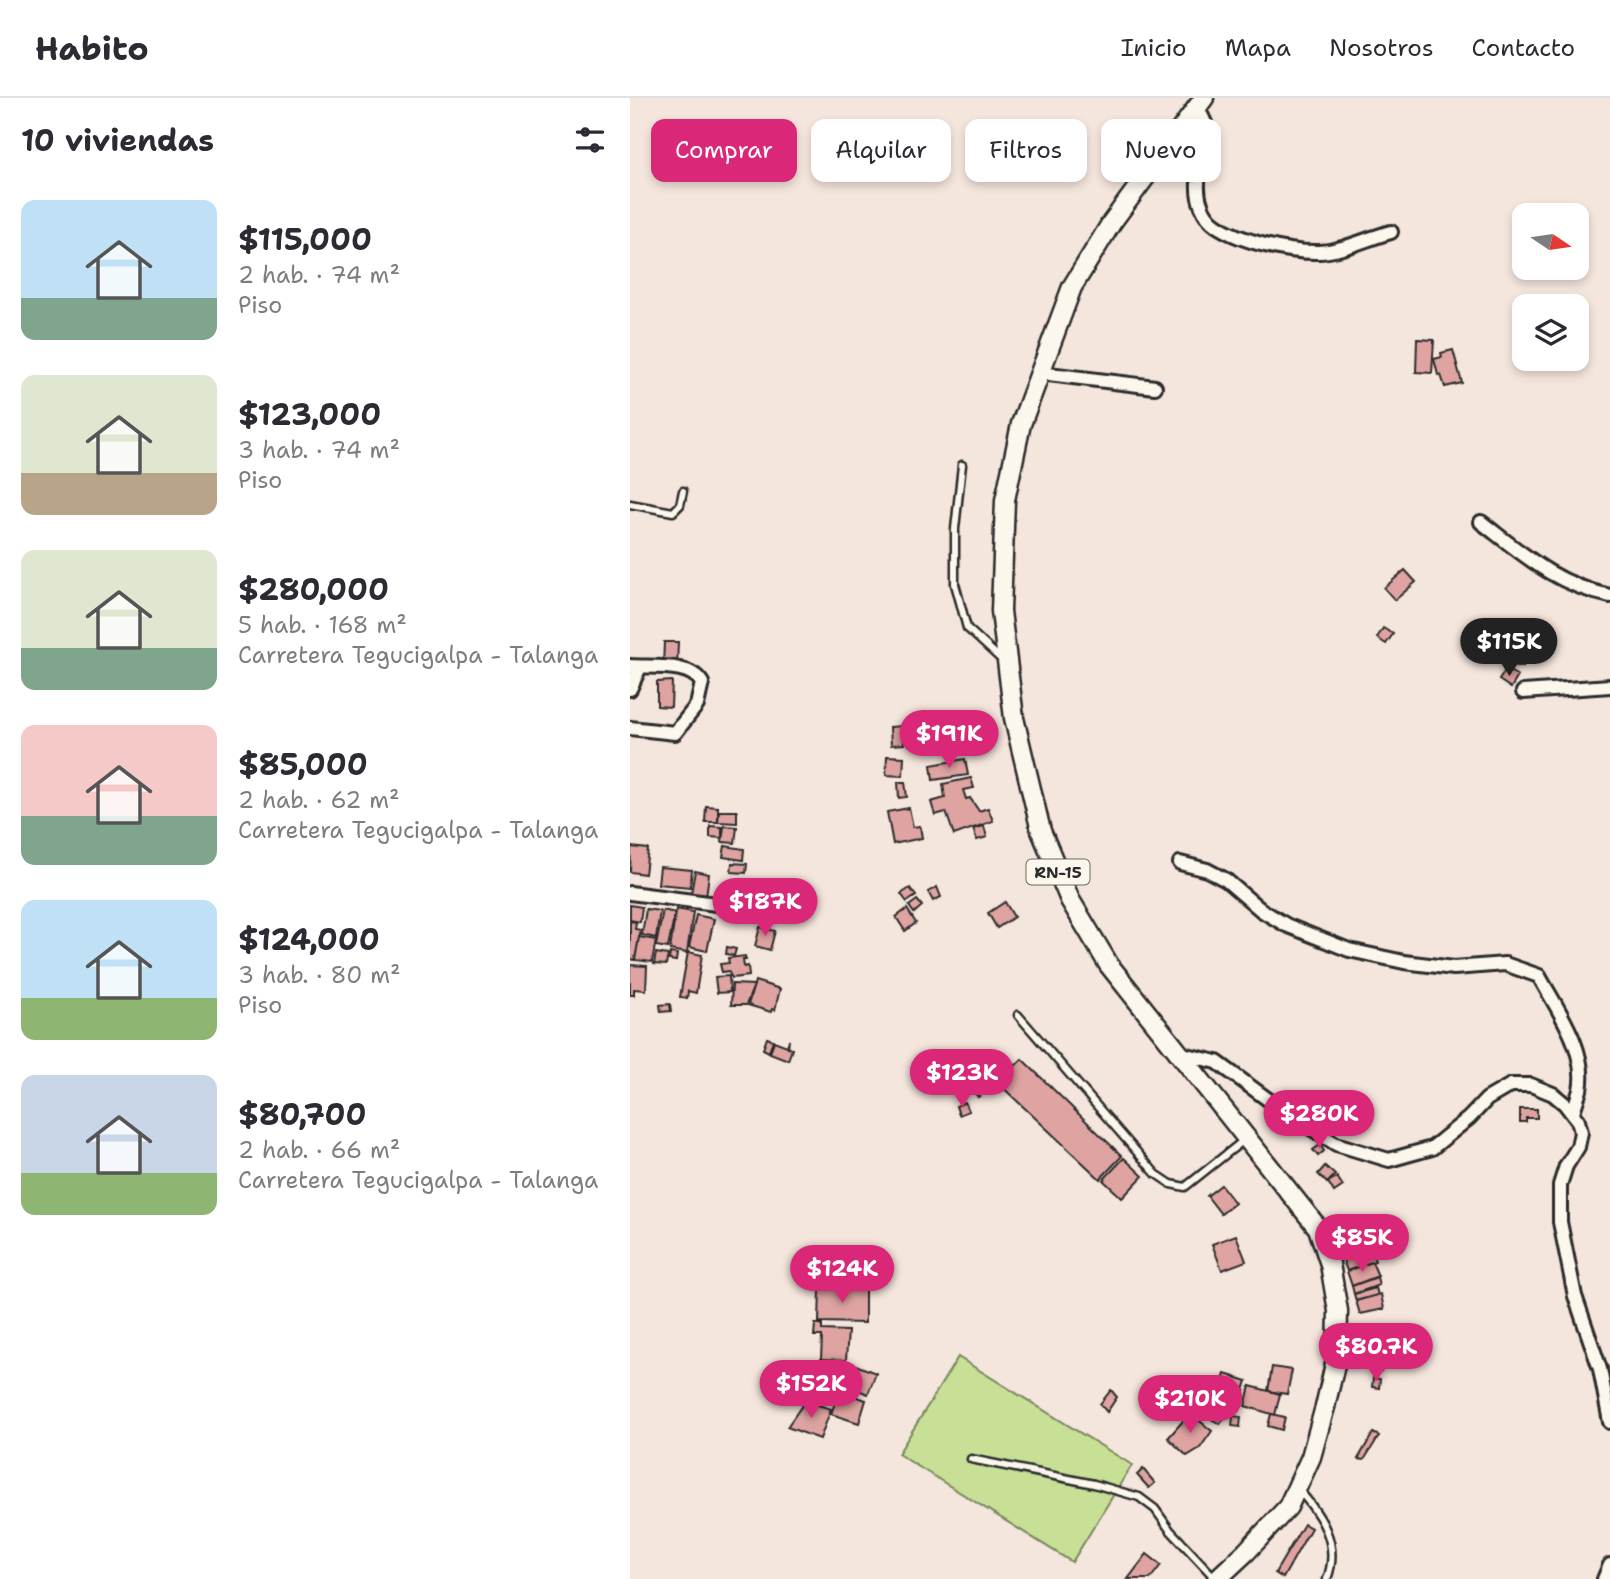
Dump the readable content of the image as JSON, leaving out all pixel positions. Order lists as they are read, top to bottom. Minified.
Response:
{"streets":{"main road":["RN-15"]},"north":"right","page":{"header":"Habito","nav":["Inicio","Mapa","Nosotros","Contacto"],"heading":"10 viviendas","chip":["Comprar","Alquilar","Filtros","Nuevo"],"list":[{"name":"$115,000","note":"2 hab. · 74 m² · Piso"},{"name":"$123,000","note":"3 hab. · 74 m² · Piso"},{"name":"$280,000","note":"5 hab. · 168 m² · Carretera Tegucigalpa - Talanga"},{"name":"$85,000","note":"2 hab. · 62 m² · Carretera Tegucigalpa - Talanga"},{"name":"$124,000","note":"3 hab. · 80 m² · Piso"},{"name":"$80,700","note":"2 hab. · 66 m² · Carretera Tegucigalpa - Talanga"}],"price":["$115K","$191K","$187K","$123K","$280K","$85K","$124K","$80.7K","$152K","$210K"]}}
